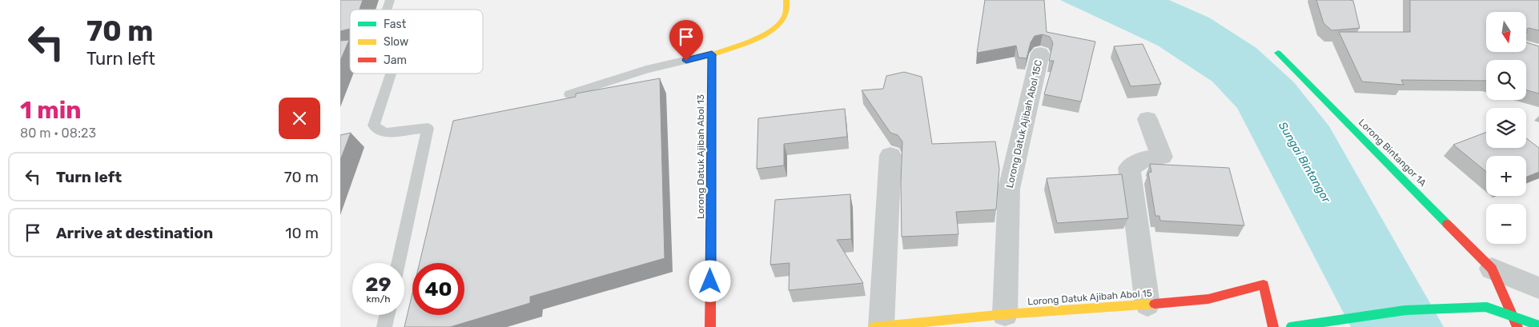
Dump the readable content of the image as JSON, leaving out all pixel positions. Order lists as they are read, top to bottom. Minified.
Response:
{"streets":{"street":["Lorong Datuk Ajibah Abol 15C","Lorong Bintangor 1A","Lorong Datuk Ajibah Abol 13","Lorong Datuk Ajibah Abol 15"]},"crossings":[["Lorong Datuk Ajibah Abol 15C","Lorong Datuk Ajibah Abol 15"]],"water":["Sungai Bintangor"],"legend":["Fast","Slow","Jam"],"north":"bottom","page":{"turn":["70 m","Turn left"],"map_buttons":["+","−"],"heading":["1 min","80 m · 08:23"],"list":[{"name":"Turn left","value":"70 m"},{"name":"Arrive at destination","value":"10 m"}],"speed":"29 km/h","limit":"40"}}
